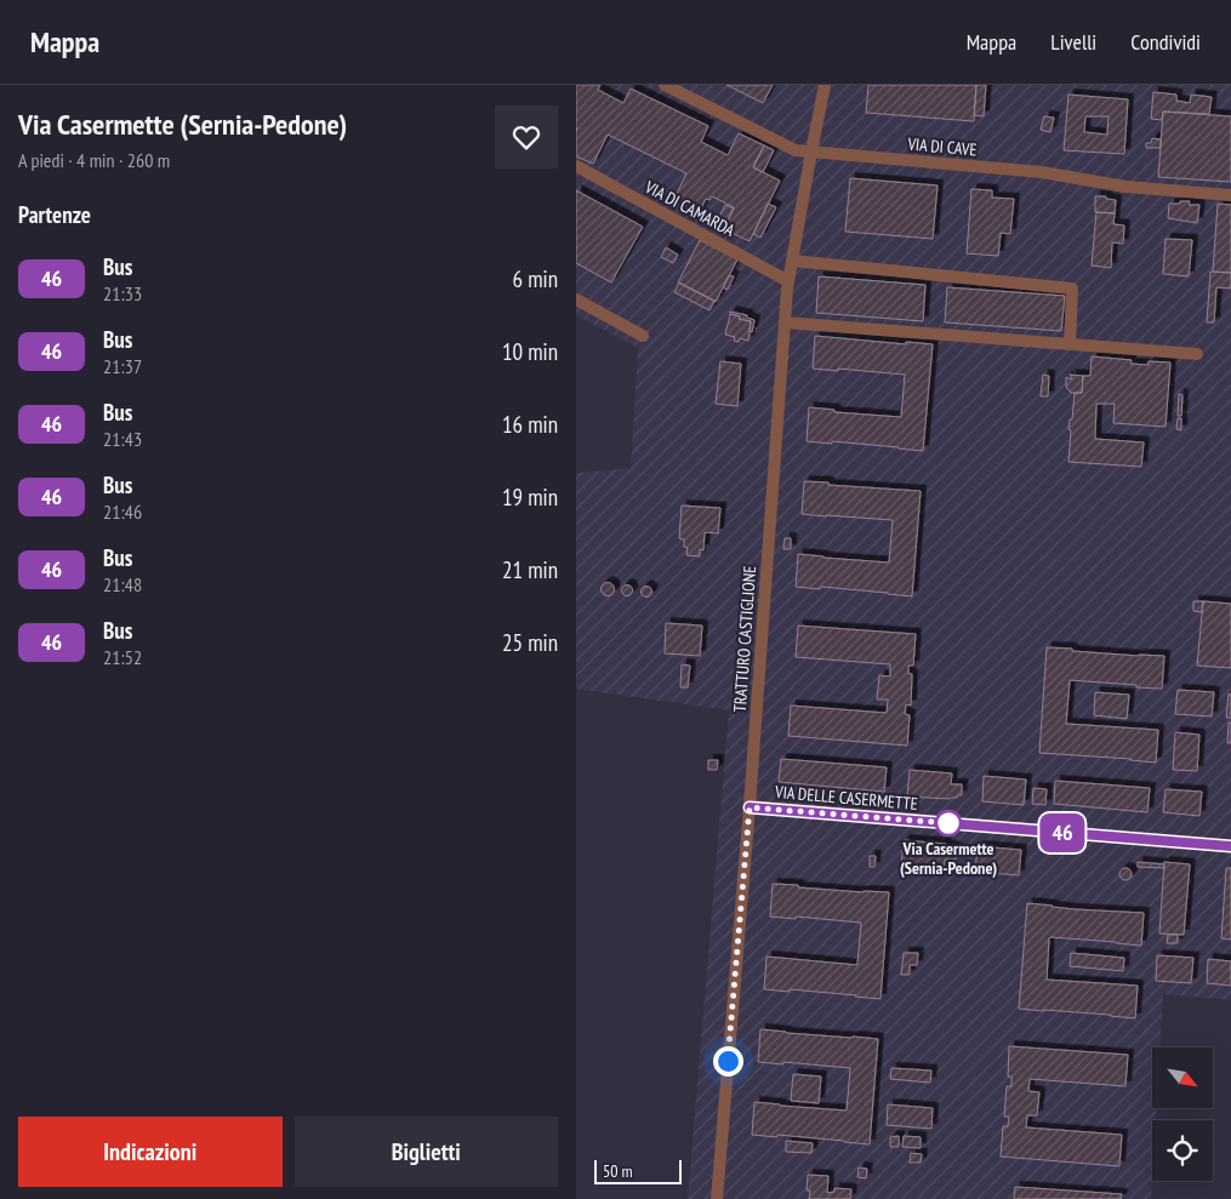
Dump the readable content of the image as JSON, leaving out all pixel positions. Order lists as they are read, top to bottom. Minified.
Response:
{"streets":{"street":["VIA DI CAVE","VIA DI CAMARDA","TRATTURO CASTIGLIONE","VIA DELLE CASERMETTE"]},"crossings":[["VIA DI CAVE","TRATTURO CASTIGLIONE"],["VIA DI CAMARDA","TRATTURO CASTIGLIONE"],["TRATTURO CASTIGLIONE","VIA DELLE CASERMETTE"]],"places":["Via Casermette (Sernia-Pedone)"],"lines":["bus line 46"],"scale_bar":"50 m","north":"bottom right","page":{"header":"Mappa","nav":["Mappa","Livelli","Condividi"],"heading":[["Via Casermette (Sernia-Pedone)","A piedi · 4 min · 260 m"],"Partenze"],"on_map":"46","list":[{"mark":"46","name":"Bus","note":"21:33","value":"6 min"},{"mark":"46","name":"Bus","note":"21:37","value":"10 min"},{"mark":"46","name":"Bus","note":"21:43","value":"16 min"},{"mark":"46","name":"Bus","note":"21:46","value":"19 min"},{"mark":"46","name":"Bus","note":"21:48","value":"21 min"},{"mark":"46","name":"Bus","note":"21:52","value":"25 min"}],"buttons":["Indicazioni","Biglietti"],"scale":"50 m"}}
